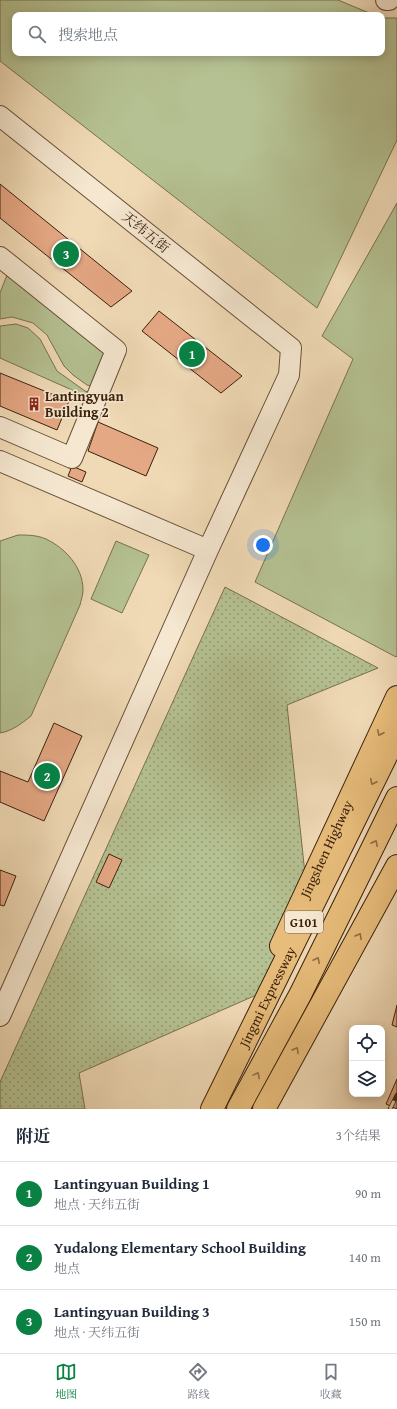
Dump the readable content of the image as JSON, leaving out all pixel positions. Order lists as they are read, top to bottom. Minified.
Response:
{"streets":{"main road":["Jingshen Highway","G101","Jingmi Expressway"],"street":["天纬五街"]},"places":{"building":["Lantingyuan Building 2"]},"page":{"search":"搜索地点","pins":["3","1","2"],"heading":["附近","3个结果"],"list":[{"mark":"1","name":"Lantingyuan Building 1","note":"地点 · 天纬五街","value":"90 m"},{"mark":"2","name":"Yudalong Elementary School Building","note":"地点","value":"140 m"},{"mark":"3","name":"Lantingyuan Building 3","note":"地点 · 天纬五街","value":"150 m"}],"nav":["地图","路线","收藏"]}}
